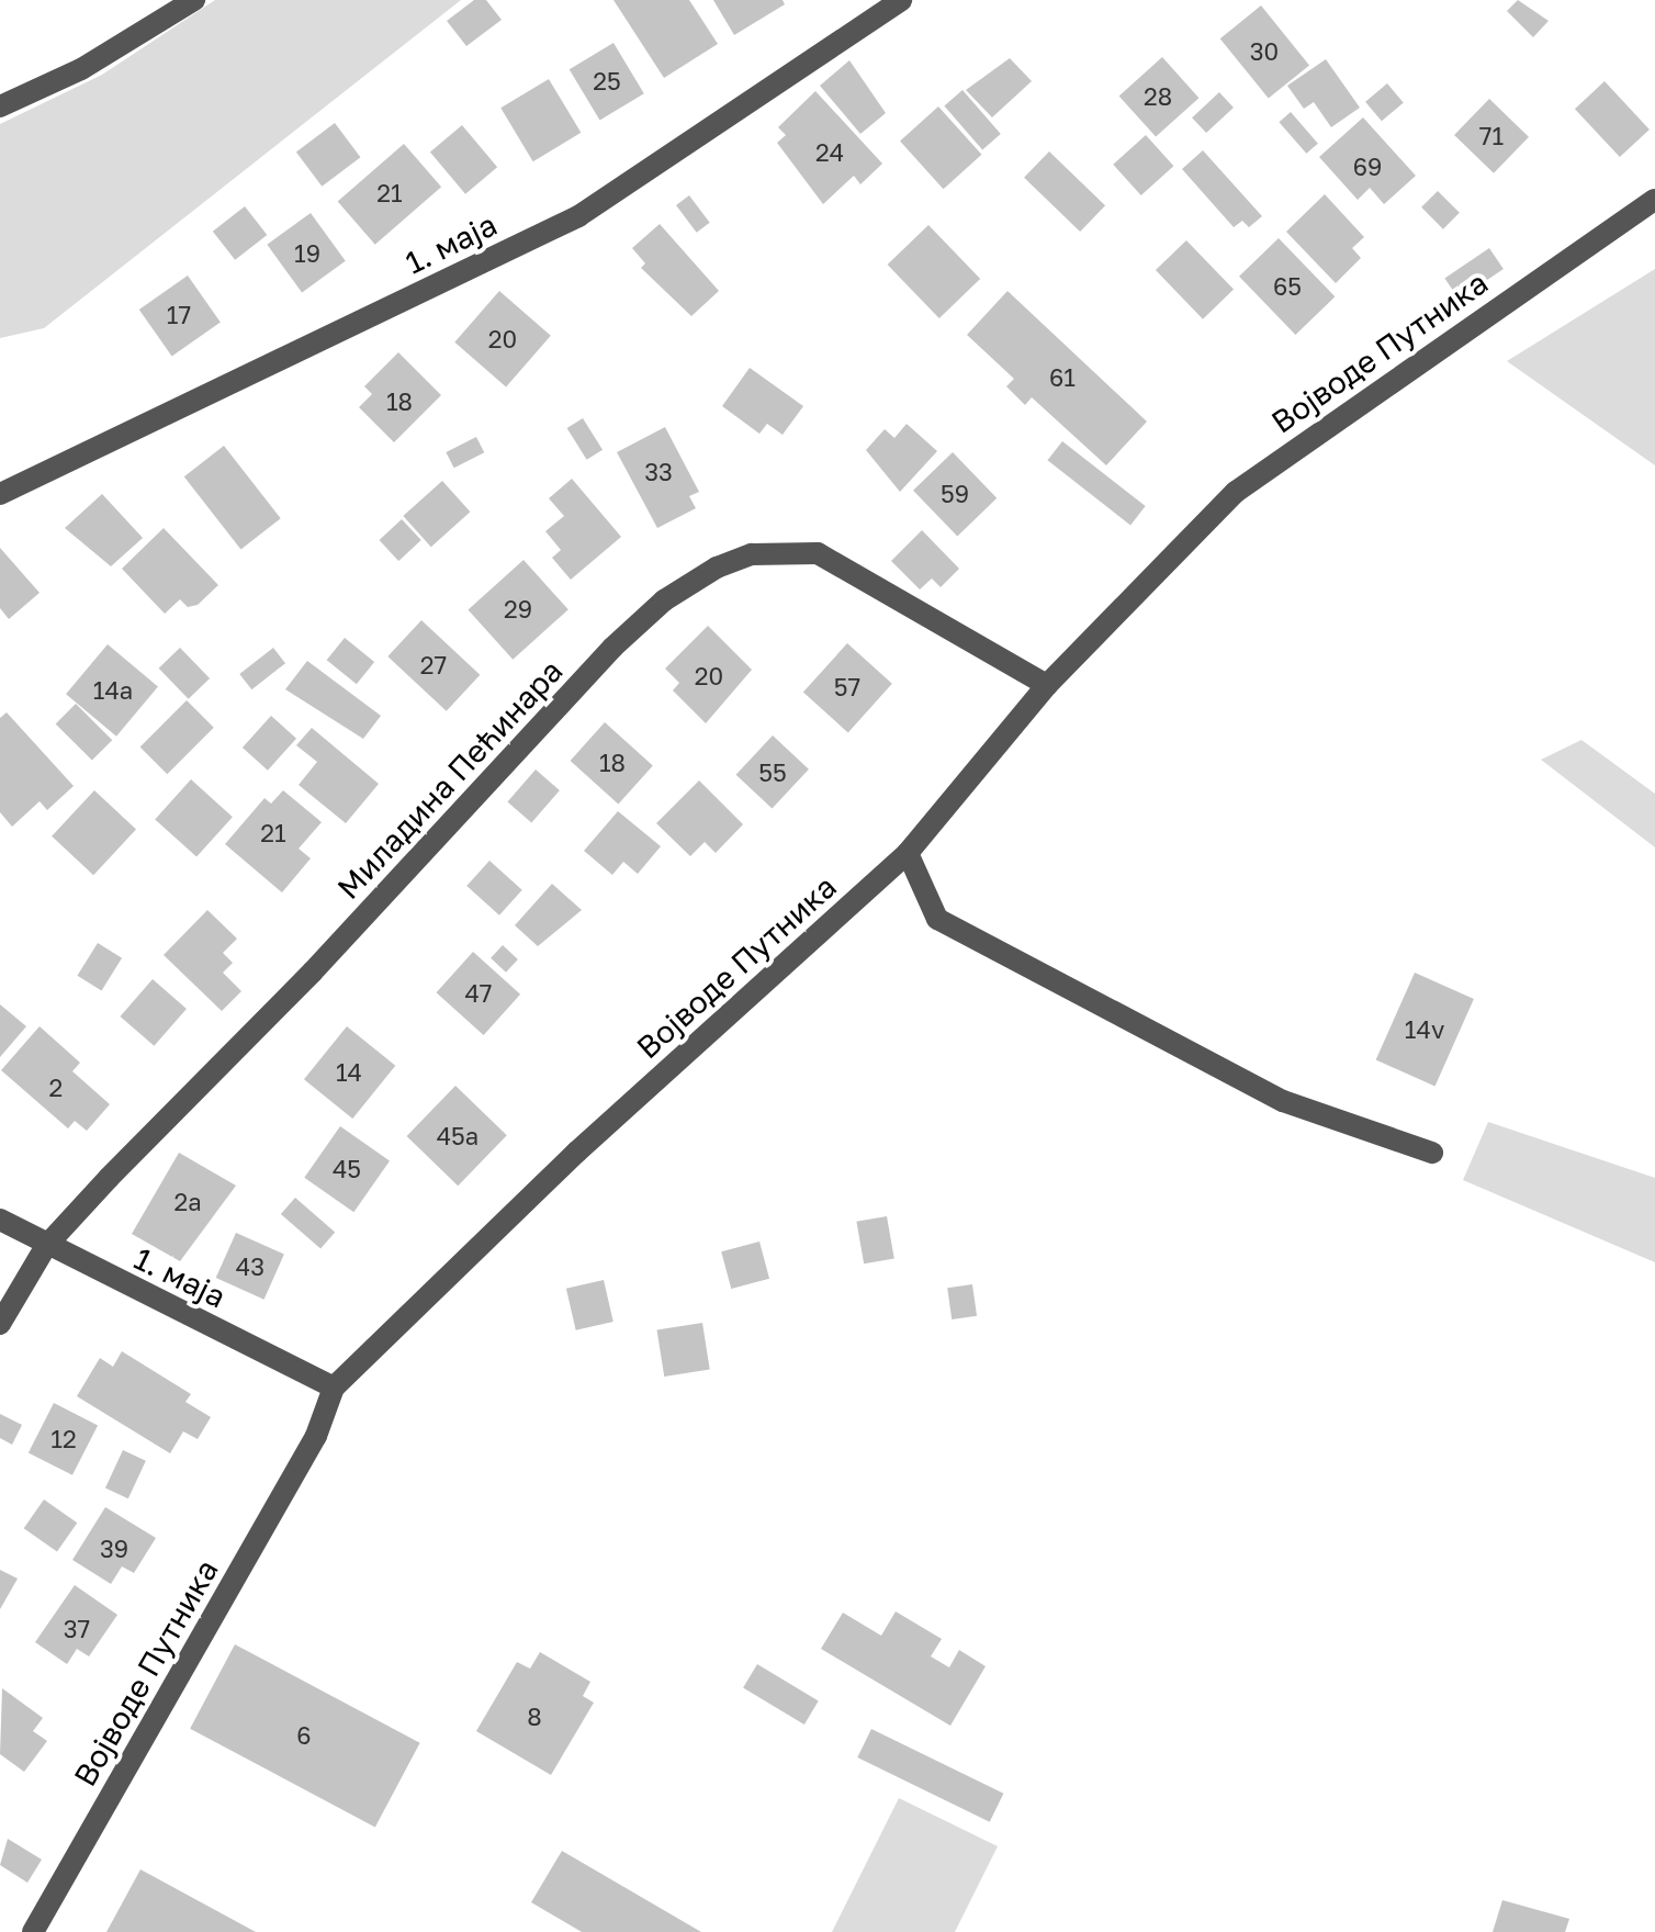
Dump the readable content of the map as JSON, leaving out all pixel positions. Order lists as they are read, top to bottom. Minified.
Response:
{"streets":{"street":["1. маја","Војводе Путника","Миладина Пећинара"]},"crossings":[["1. маја","Војводе Путника"],["1. маја","Миладина Пећинара"],["Војводе Путника","Миладина Пећинара"]],"house_numbers":["30","25","28","71","24","69","21","19","65","17","20","61","18","33","59","29","27","20","57","14a","18","55","21","47","14v","14","2","45a","45","2a","43","12","39","37","8","6"]}
